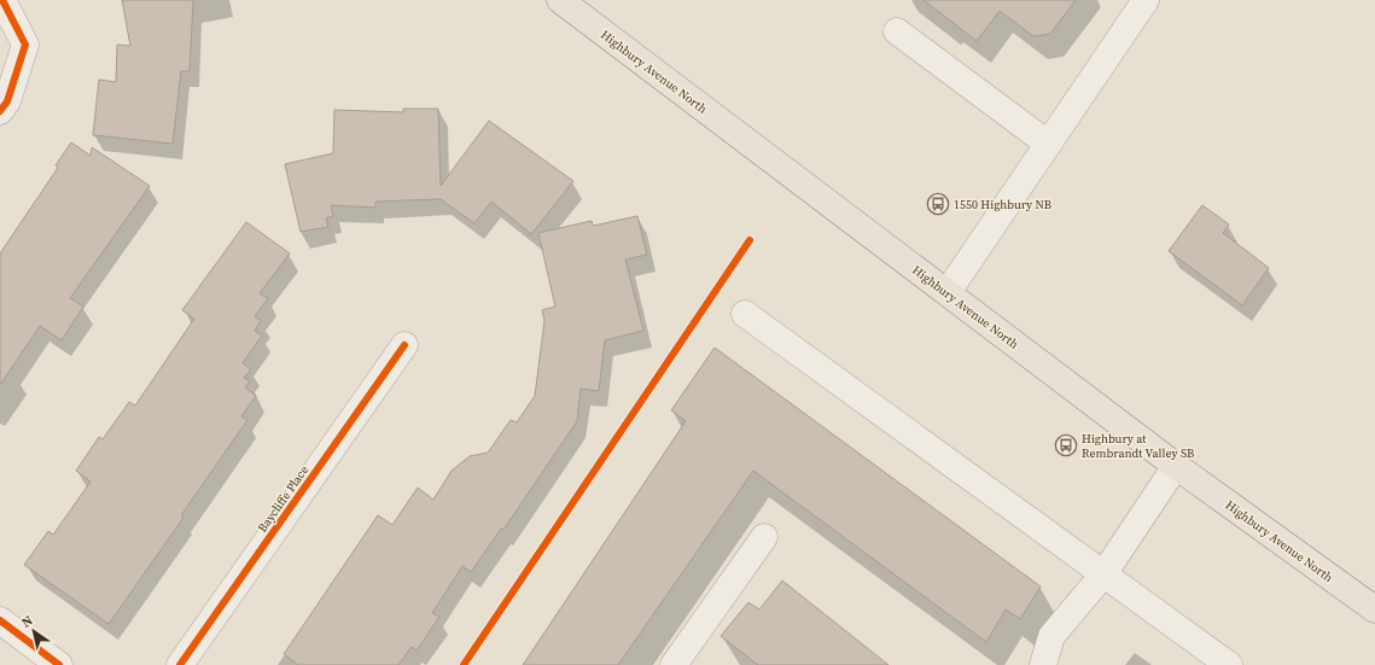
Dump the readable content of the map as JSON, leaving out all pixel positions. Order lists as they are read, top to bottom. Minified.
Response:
{"streets":{"main road":["Highbury Avenue North"],"street":["Baycliffe Place"]},"places":{"bus stop":["1550 Highbury NB","Highbury at Rembrandt Valley SB"]},"north":"top left"}
